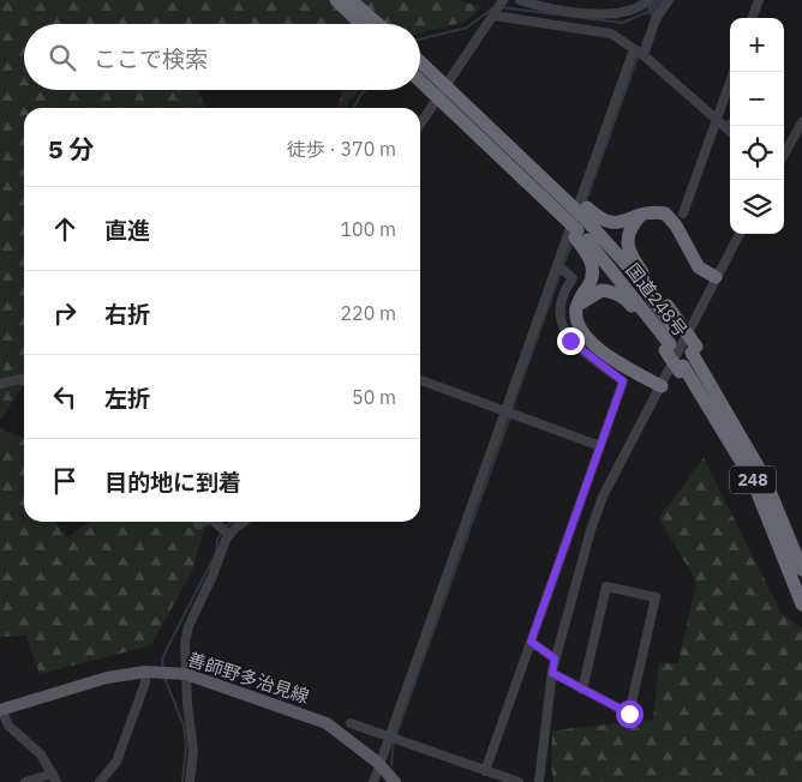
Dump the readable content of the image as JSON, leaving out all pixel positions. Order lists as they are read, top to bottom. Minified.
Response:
{"streets":{"highway":["国道248号","248"],"main road":["善師野多治見線"]},"crossings":[["国道248号","248"]],"page":{"map_buttons":["+","−"],"search":"ここで検索","heading":["5 分","徒歩 · 370 m"],"list":[["直進","100 m"],["右折","220 m"],["左折","50 m"],"目的地に到着"]}}
